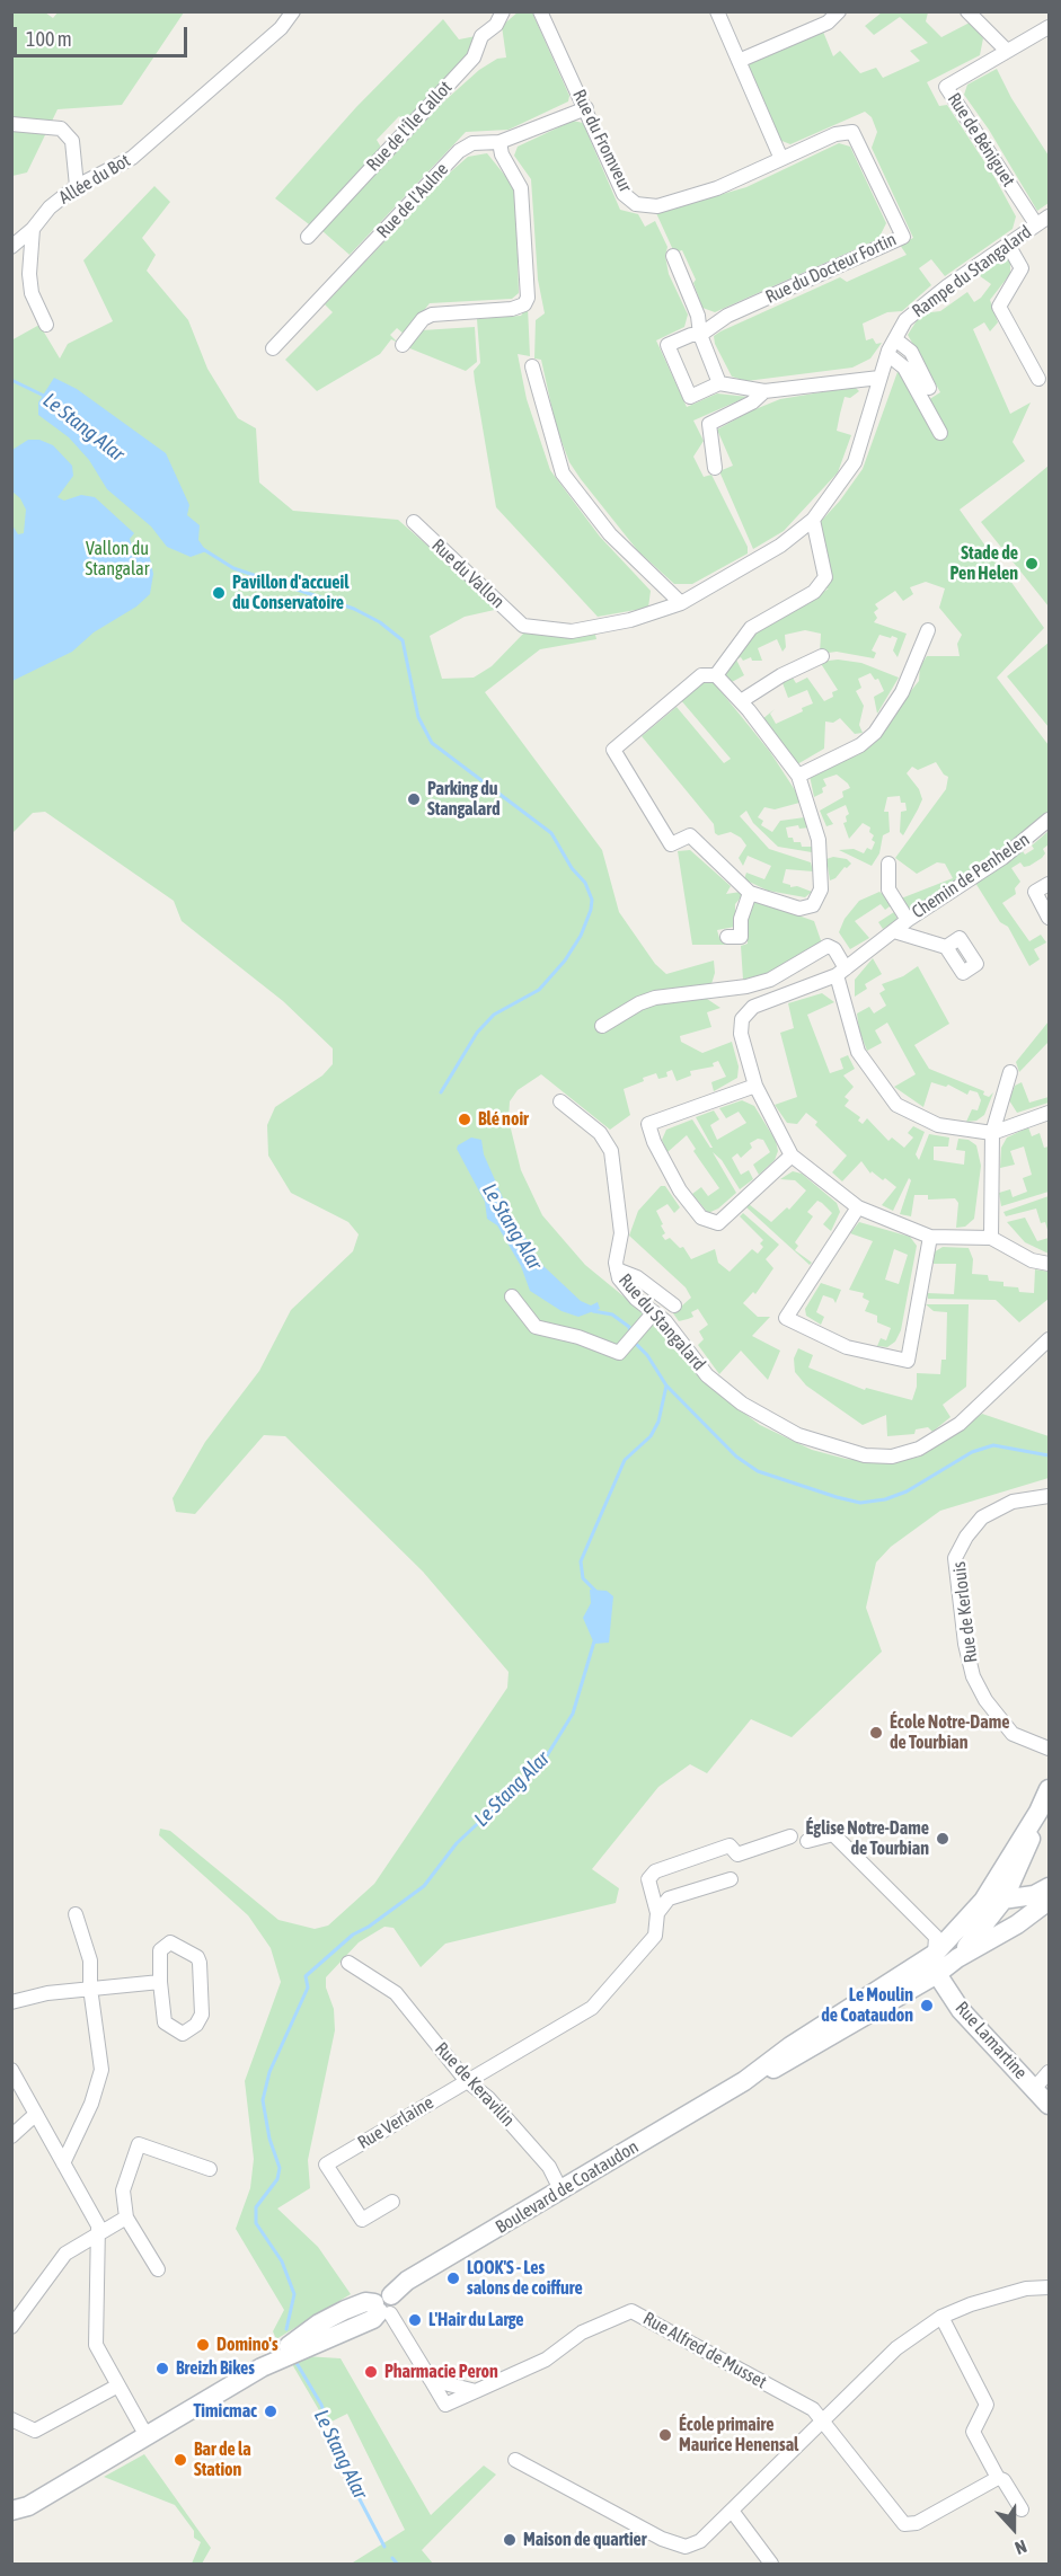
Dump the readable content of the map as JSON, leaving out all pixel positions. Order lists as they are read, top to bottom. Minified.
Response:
{"streets":{"main road":["Rue Lamartine","Boulevard de Coataudon"],"street":["Rue de l'Île Callot","Rue de Béniguet","Rue du Fromveur","Allée du Bot","Rue de l'Aulne","Rue du Docteur Fortin","Rampe du Stangalard","Rue du Vallon","Chemin de Penhelen","Rue du Stangalard","Rue de Kerlouis","Rue de Keravilin","Rue Verlaine","Rue Alfred de Musset"]},"crossings":[["Rue de Béniguet","Rampe du Stangalard"],["Rue du Fromveur","Rue de l'Aulne"],["Rue du Fromveur","Rue du Docteur Fortin"],["Rampe du Stangalard","Rue du Vallon"],["Rue Lamartine","Boulevard de Coataudon"],["Rue de Keravilin","Rue Verlaine"],["Rue de Keravilin","Boulevard de Coataudon"],["Boulevard de Coataudon","Rue Alfred de Musset"]],"water":["Le Stang Alar"],"parks":["Vallon du Stangalar"],"places":["Stade de Pen Helen","Pavillon d'accueil du Conservatoire","Parking du Stangalard","Blé noir","École Notre-Dame de Tourbian","Église Notre-Dame de Tourbian","Le Moulin de Coataudon","LOOK'S - Les salons de coiffure","L'Hair du Large","Domino's","Breizh Bikes","Pharmacie Peron","Timicmac","École primaire Maurice Henensal","Bar de la Station","Maison de quartier"],"scale_bar":"100 m","north":"bottom"}
